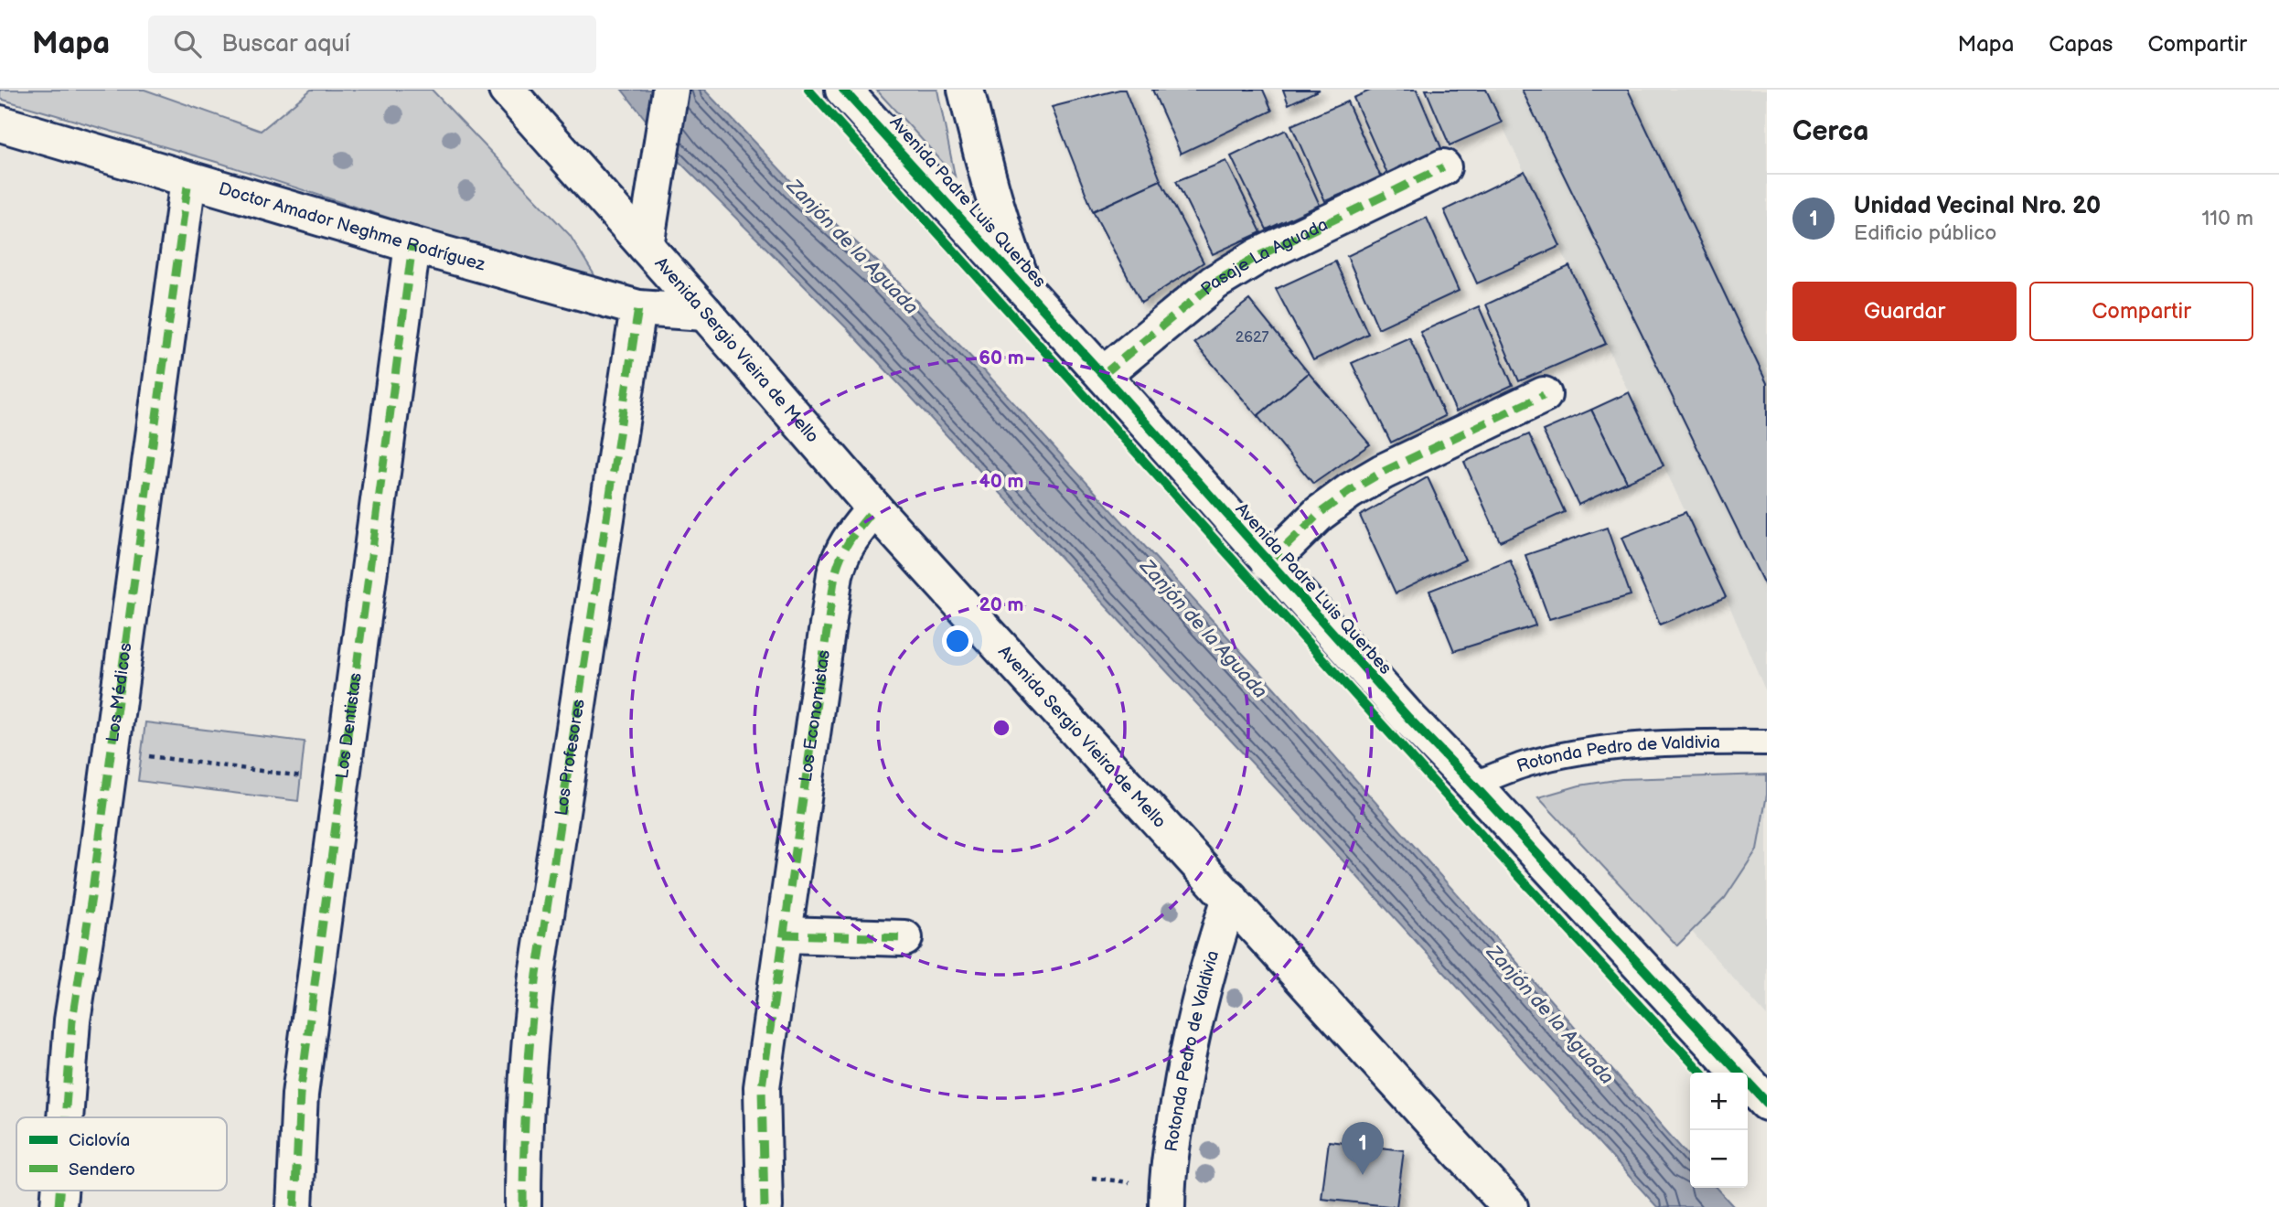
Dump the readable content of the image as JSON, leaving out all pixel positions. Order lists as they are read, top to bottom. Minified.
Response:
{"streets":{"street":["Avenida Padre Luis Querbes","Doctor Amador Neghme Rodríguez","Pasaje La Aguada","Avenida Sergio Vieira de Mello","Los Médicos","Los Economistas","Los Dentistas","Los Profesores","Rotonda Pedro de Valdivia"]},"crossings":[["Avenida Padre Luis Querbes","Pasaje La Aguada"],["Avenida Padre Luis Querbes","Rotonda Pedro de Valdivia"],["Doctor Amador Neghme Rodríguez","Avenida Sergio Vieira de Mello"],["Doctor Amador Neghme Rodríguez","Los Médicos"],["Doctor Amador Neghme Rodríguez","Los Dentistas"],["Doctor Amador Neghme Rodríguez","Los Profesores"],["Avenida Sergio Vieira de Mello","Los Economistas"],["Avenida Sergio Vieira de Mello","Rotonda Pedro de Valdivia"]],"water":["Zanjón de la Aguada"],"house_numbers":["2627"],"legend":["Ciclovía","Sendero"],"page":{"header":"Mapa","search":"Buscar aquí","nav":["Mapa","Capas","Compartir"],"heading":"Cerca","list":[{"mark":"1","name":"Unidad Vecinal Nro. 20","note":"Edificio público","value":"110 m"}],"buttons":["Guardar","Compartir"],"map_buttons":["+","−"],"pins":"1"},"rings":["60 m","40 m","20 m"]}
